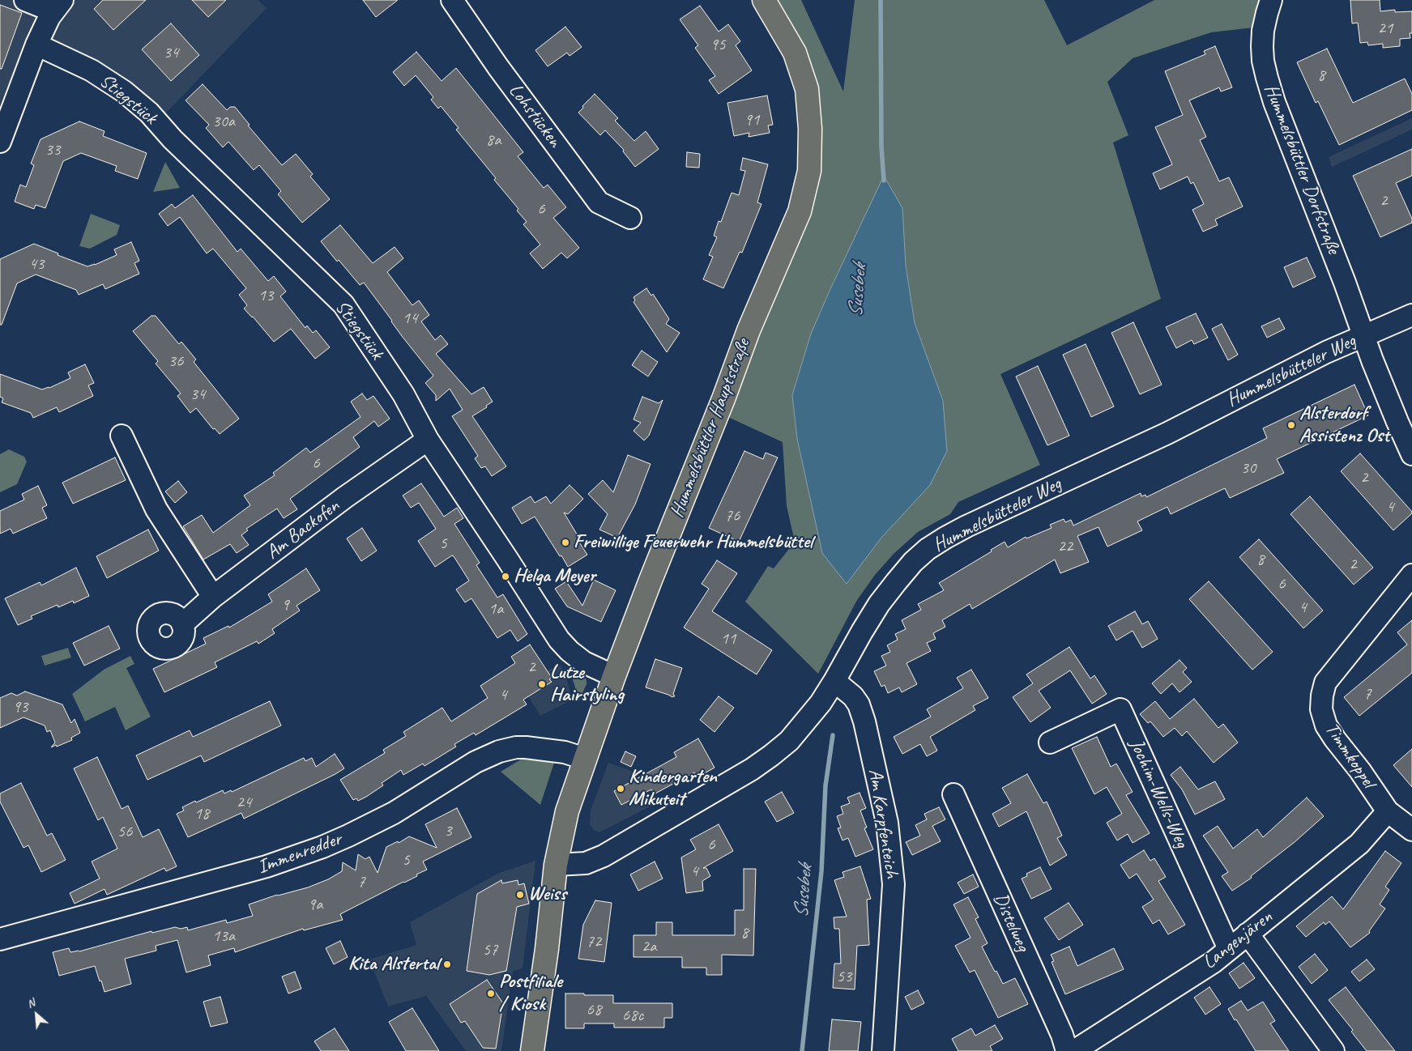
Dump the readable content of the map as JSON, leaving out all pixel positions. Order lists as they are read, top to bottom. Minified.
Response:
{"streets":{"main road":["Hummelsbüttler Hauptstraße"],"street":["Stiegstück","Lohstücken","Hummelsbüttler Dorfstraße","Hummelsbütteler Weg","Am Backofen","Timmkoppel","Jochim-Wells-Weg","Am Karpfenteich","Immenredder","Distelweg","Langenjären"]},"crossings":[["Stiegstück","Hummelsbüttler Hauptstraße"],["Stiegstück","Am Backofen"],["Hummelsbüttler Dorfstraße","Hummelsbütteler Weg"],["Hummelsbütteler Weg","Hummelsbüttler Hauptstraße"],["Hummelsbütteler Weg","Am Karpfenteich"],["Hummelsbüttler Hauptstraße","Immenredder"],["Timmkoppel","Langenjären"],["Jochim-Wells-Weg","Langenjären"]],"water":["Susebek"],"places":["Alsterdorf Assistenz Ost","Freiwillige Feuerwehr Hummelsbüttel","Helga Meyer","Lutze Hairstyling","Kindergarten Mikuteit","Weiss","Kita Alstertal","Postfiliale / Kiosk"],"house_numbers":["21","95","34","8","91","30a","8a","33","2","6","43","13","14","36","34","6","30","2","4","76","5","22","8","2","6","9","4","1a","11","2","7","4","93","24","18","3","56","6","5","4","7","9a","8","13a","72","2a","57","53","68","68c"],"north":"top left"}
